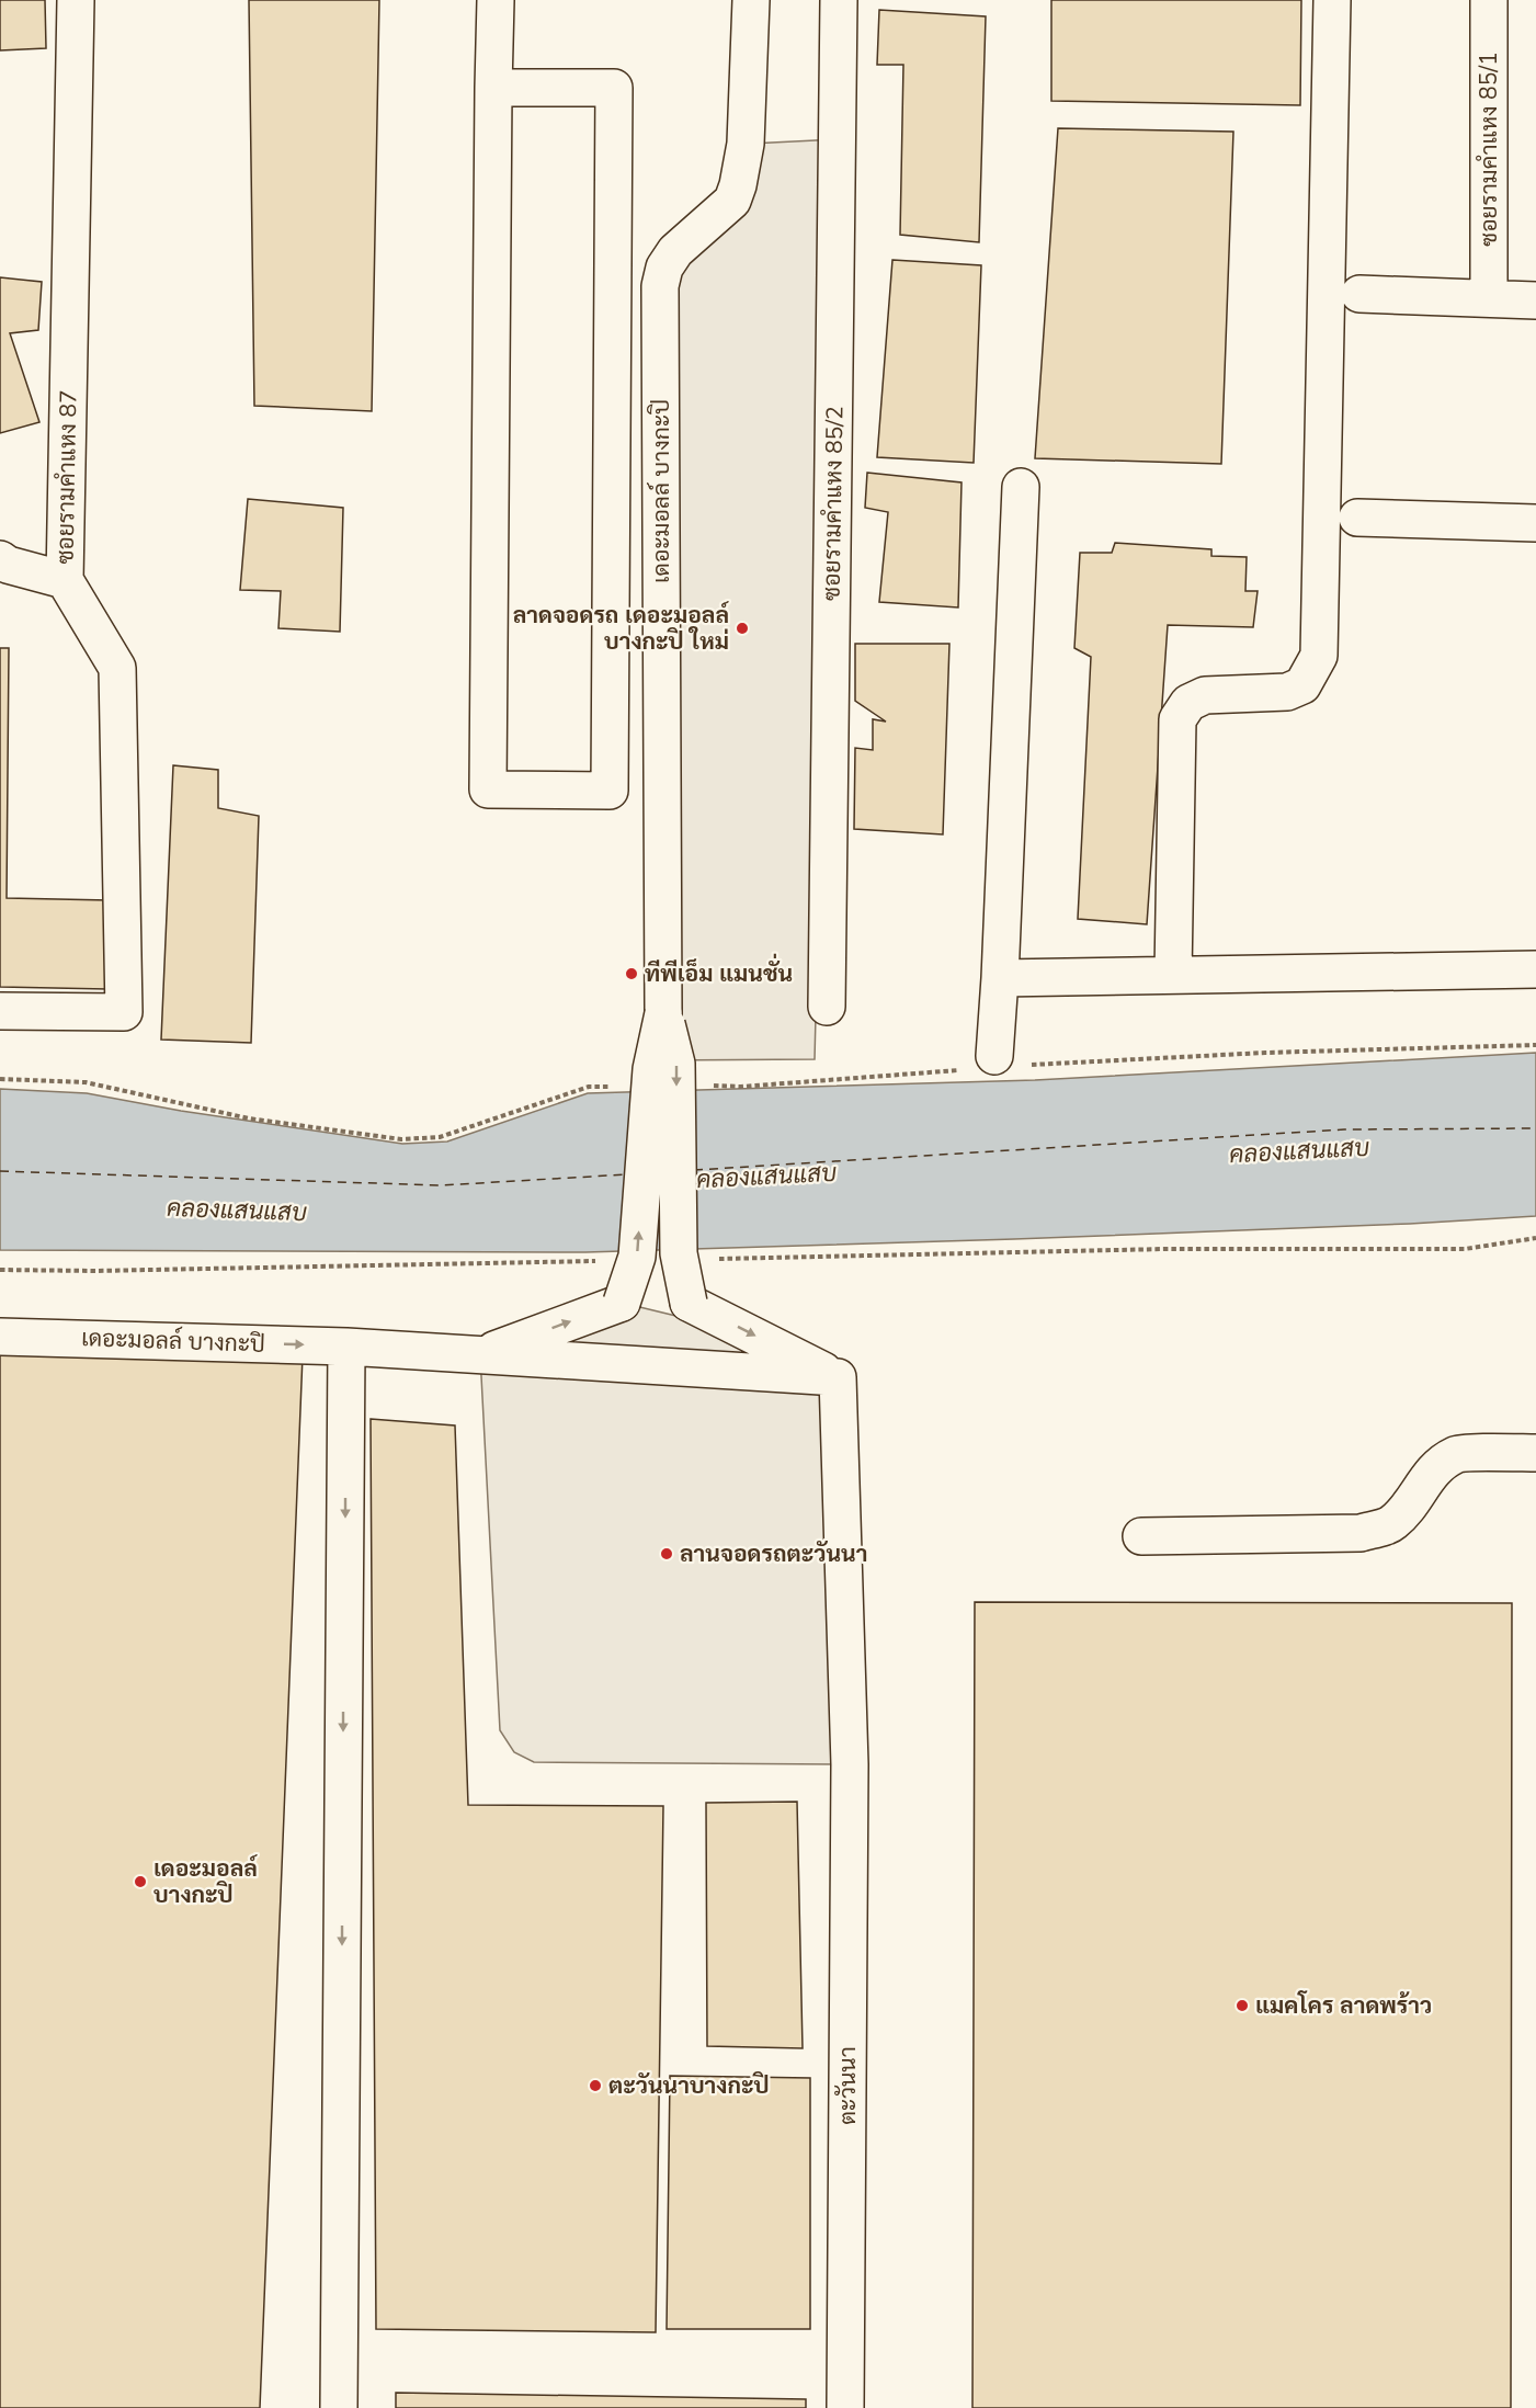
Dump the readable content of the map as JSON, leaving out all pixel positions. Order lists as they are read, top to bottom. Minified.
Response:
{"streets":{"street":["ซอยรามคำแหง 85/1","ซอยรามคำแหง 87","เดอะมอลล์ บางกะปิ","ซอยรามคำแหง 85/2","ตะวันนา"]},"crossings":[["เดอะมอลล์ บางกะปิ","ตะวันนา"]],"water":["คลองแสนแสบ"],"places":["ลาดจอดรถ เดอะมอลล์ บางกะปิ ใหม่","ทีพีเอ็ม แมนชั่น","ลานจอดรถตะวันนา","เดอะมอลล์ บางกะปิ","แมคโคร ลาดพร้าว","ตะวันนาบางกะปิ"]}
